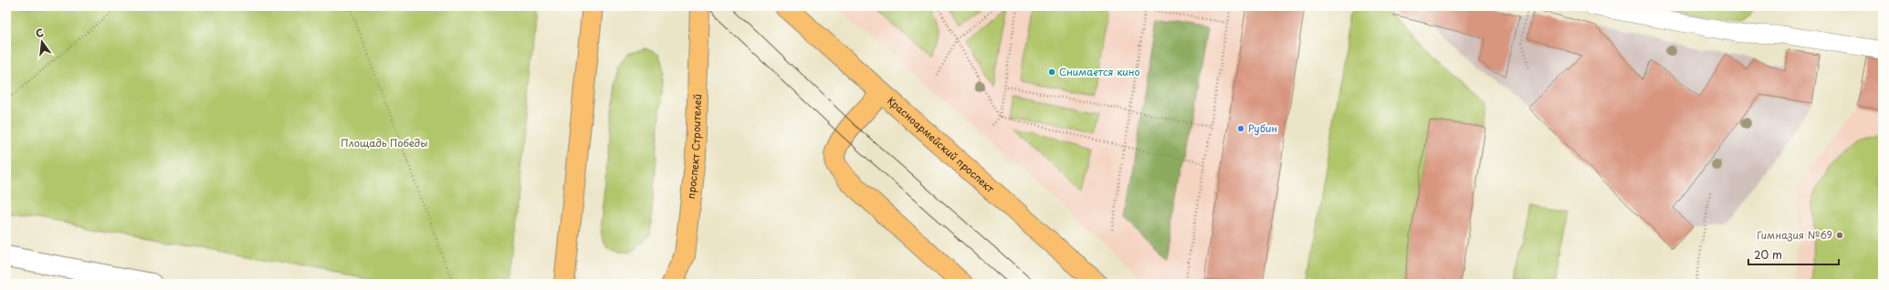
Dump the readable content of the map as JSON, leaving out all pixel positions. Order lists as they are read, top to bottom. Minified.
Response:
{"streets":{"main road":["Красноармейский проспект","проспект Строителей"]},"parks":["Площадь Победы"],"places":["Снимается кино","Рубин","Гимназия №69"],"scale_bar":"20 m","north":"top"}
